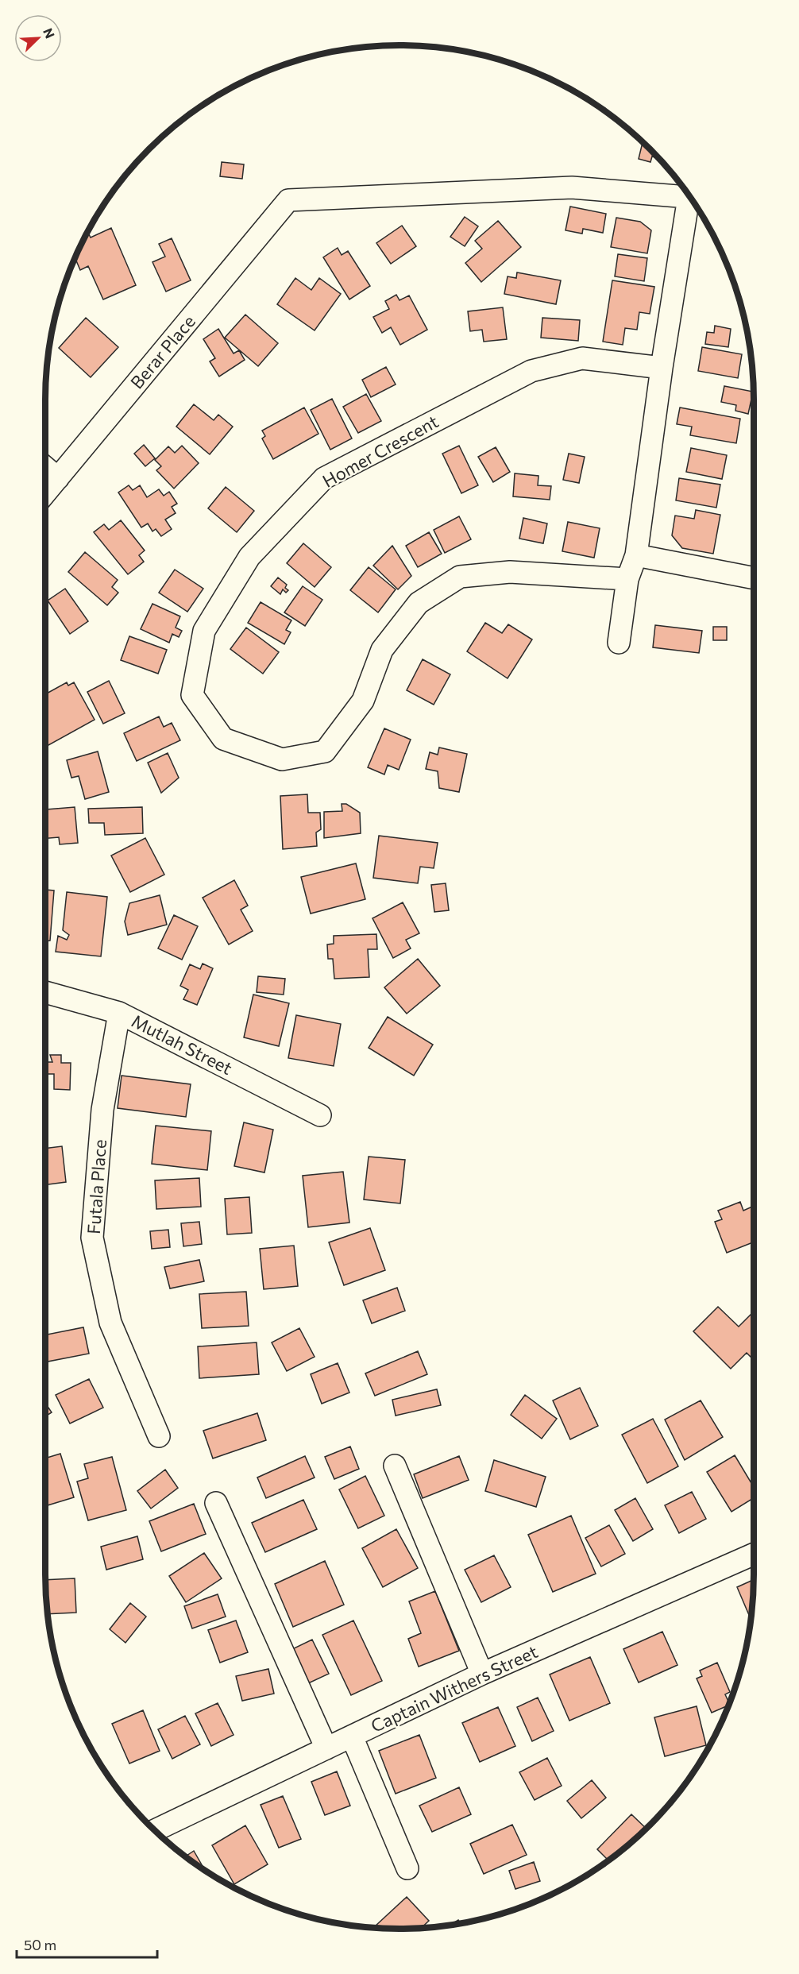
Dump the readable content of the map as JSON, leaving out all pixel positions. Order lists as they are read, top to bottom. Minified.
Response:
{"streets":{"street":["Berar Place","Homer Crescent","Mutlah Street","Futala Place","Captain Withers Street"]},"crossings":[["Mutlah Street","Futala Place"]],"scale_bar":"50 m","north":"top right"}
